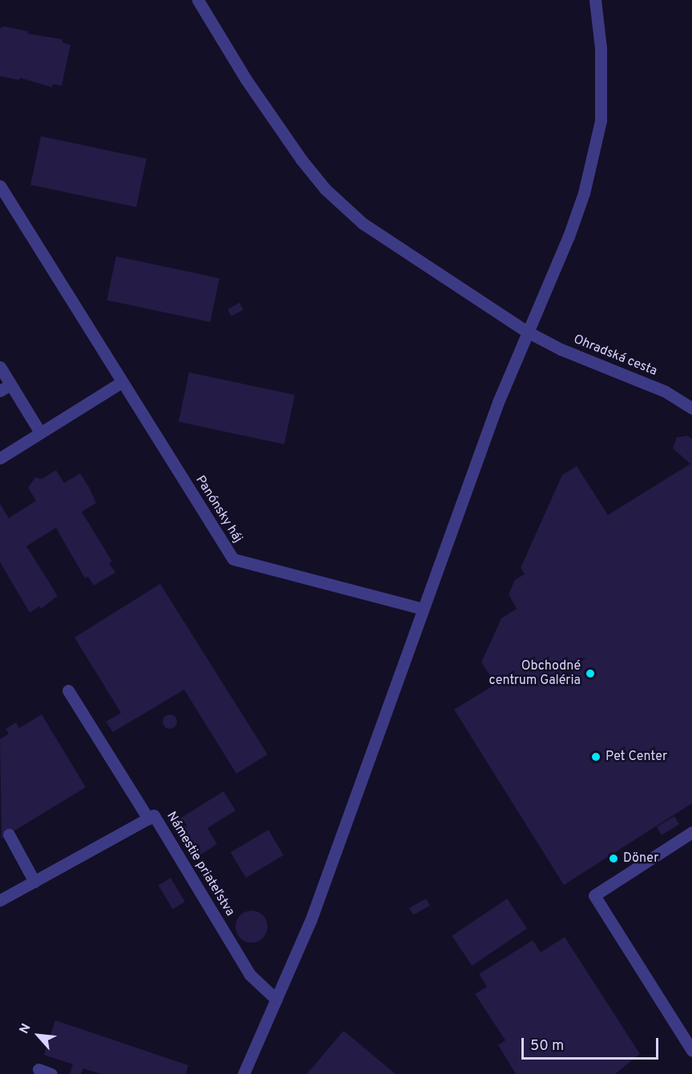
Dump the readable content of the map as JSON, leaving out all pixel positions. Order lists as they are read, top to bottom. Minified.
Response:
{"streets":{"street":["Ohradská cesta","Panónsky háj","Námestie priateľstva"]},"places":["Obchodné centrum Galéria","Pet Center","Döner"],"scale_bar":"50 m","north":"top left"}
